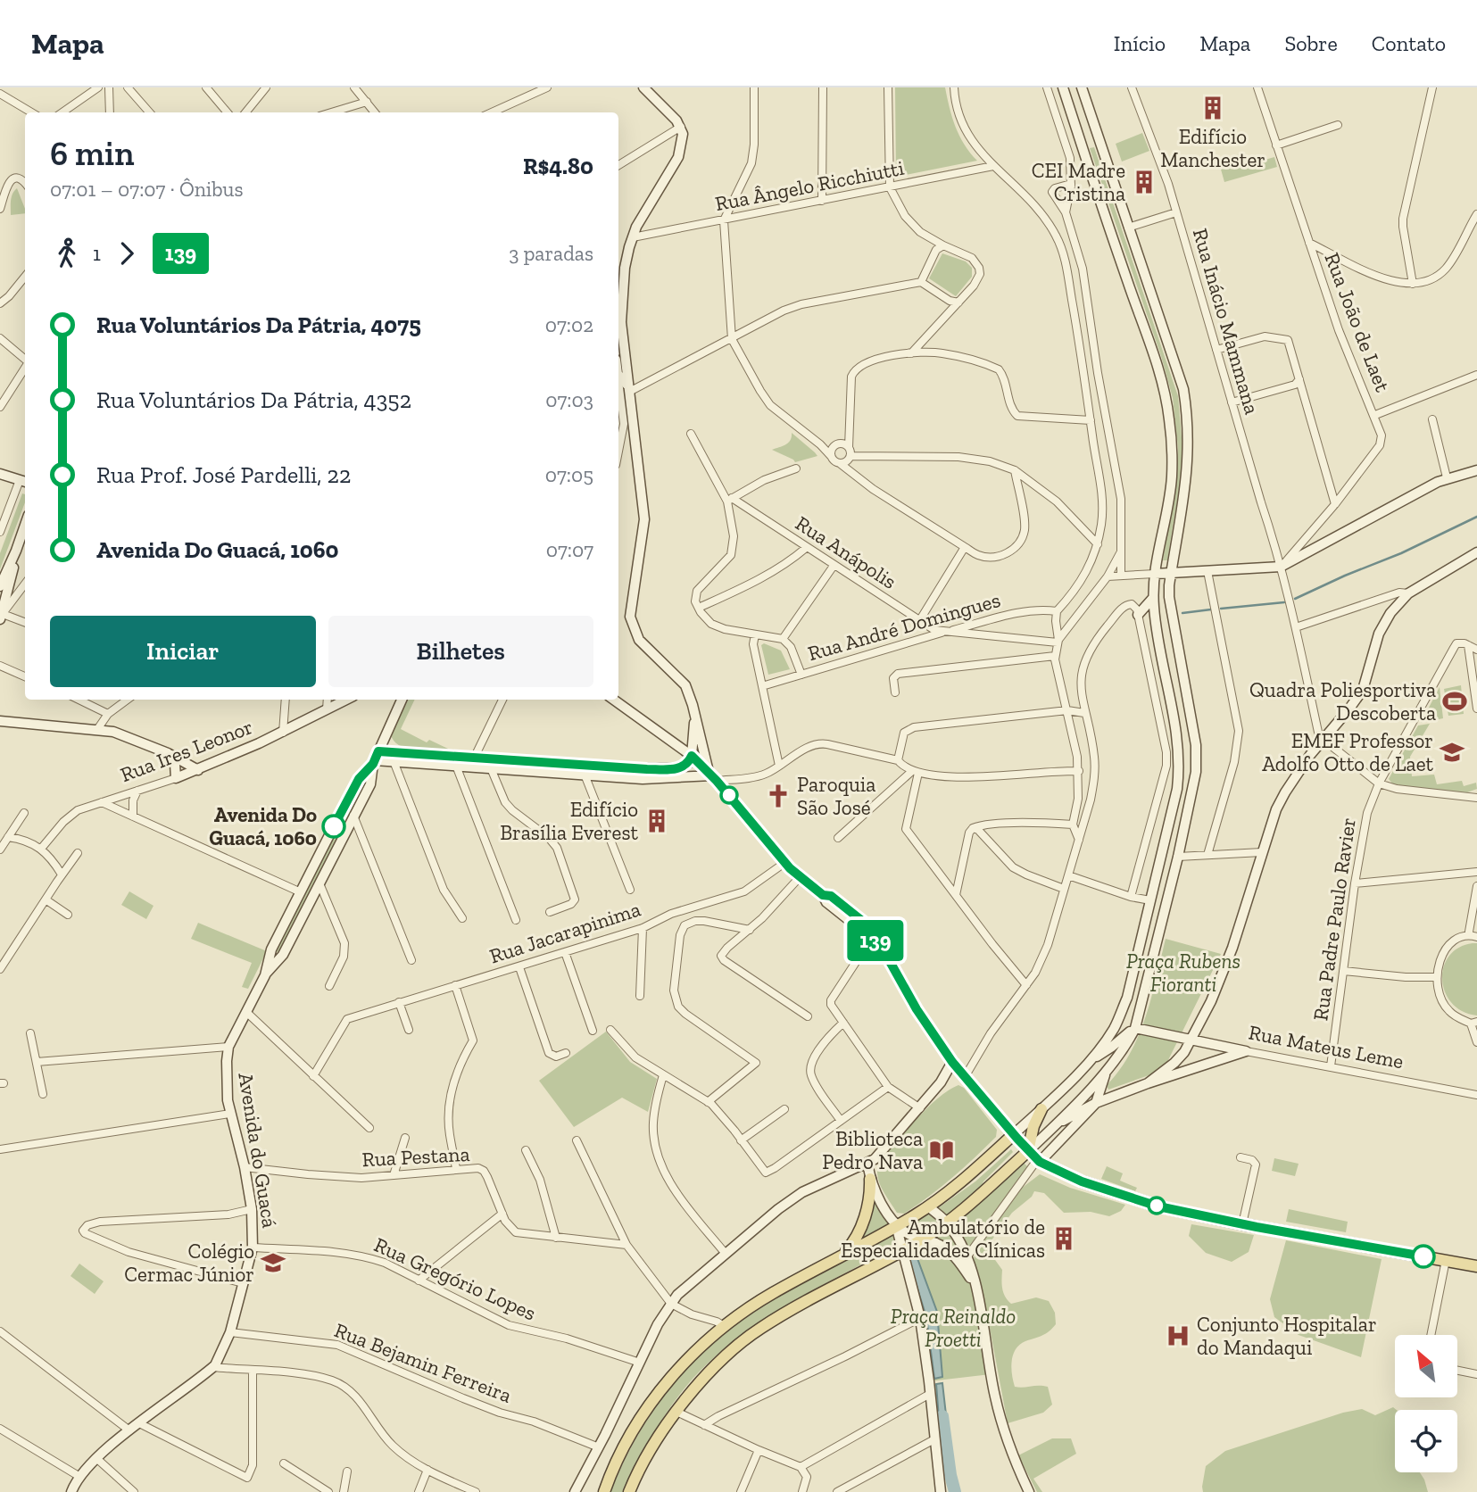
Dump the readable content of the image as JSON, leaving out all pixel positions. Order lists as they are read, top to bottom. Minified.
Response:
{"streets":{"street":["Rua Ângelo Ricchiutti","Rua Inácio Mammana","Rua João de Laet","Rua Anápolis","Rua André Domingues","Rua Ires Leonor","Rua Padre Paulo Ravier","Rua Jacarapinima","Rua Mateus Leme","Avenida do Guacá","Rua Pestana","Rua Gregório Lopes","Rua Bejamin Ferreira"]},"crossings":[["Rua Inácio Mammana","Rua João de Laet"],["Rua Anápolis","Rua André Domingues"],["Rua Padre Paulo Ravier","Rua Mateus Leme"],["Avenida do Guacá","Rua Pestana"],["Avenida do Guacá","Rua Gregório Lopes"],["Avenida do Guacá","Rua Bejamin Ferreira"]],"parks":["Praça Rubens Fioranti","Praça Reinaldo Proetti"],"places":{"building":["Edifício Manchester","CEI Madre Cristina","Edifício Brasília Everest","Ambulatório de Especialidades Clínicas"],"sports":["Quadra Poliesportiva Descoberta"],"school or university":["EMEF Professor Adolfo Otto de Laet","Colégio Cermac Júnior"],"church":["Paroquia São José"],"other":["Avenida Do Guacá, 1060"],"library":["Biblioteca Pedro Nava"],"hospital":["Conjunto Hospitalar do Mandaqui"]},"lines":["bus line 139"],"north":"top left","page":{"header":"Mapa","nav":["Início","Mapa","Sobre","Contato"],"on_map":"139","heading":["6 min","07:01 – 07:07 · Ônibus","R$4.80"],"legs":["1","139","3 paradas"],"list":[{"name":"Rua Voluntários Da Pátria, 4075","value":"07:02"},{"name":"Rua Voluntários Da Pátria, 4352","value":"07:03"},{"name":"Rua Prof. José Pardelli, 22","value":"07:05"},{"name":"Avenida Do Guacá, 1060","value":"07:07"}],"buttons":["Iniciar","Bilhetes"]}}
